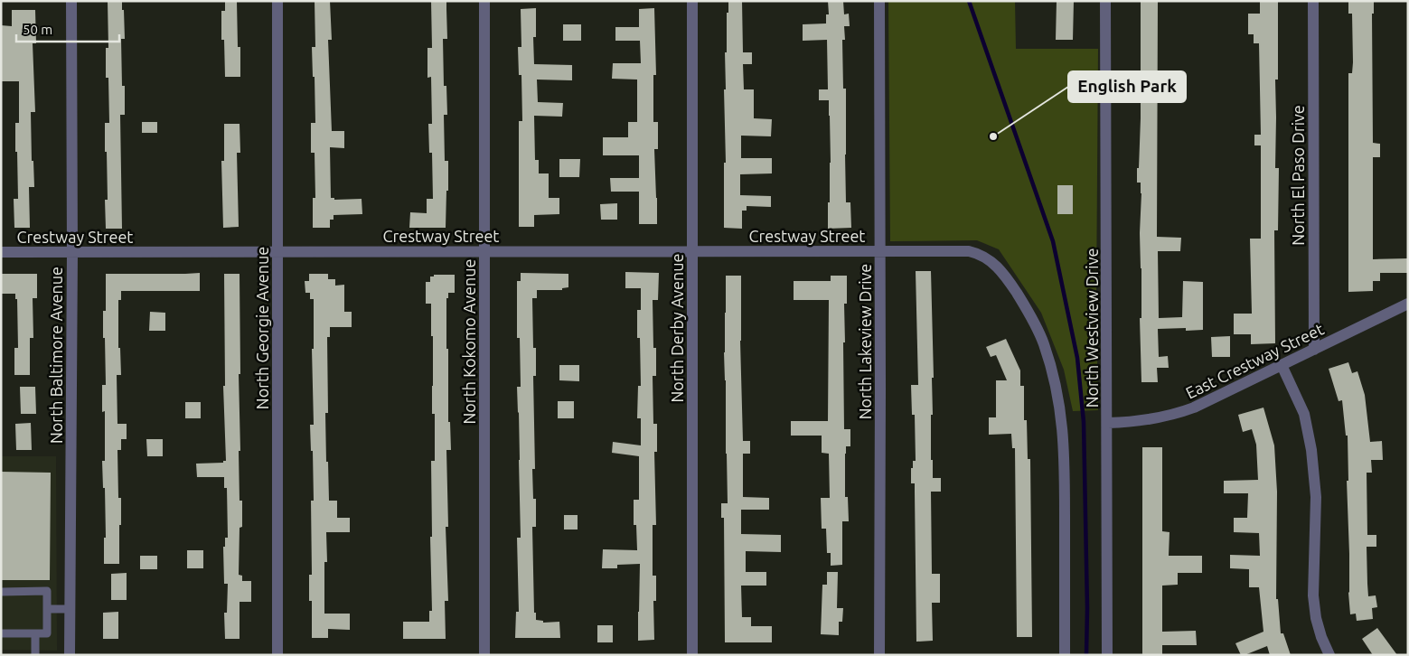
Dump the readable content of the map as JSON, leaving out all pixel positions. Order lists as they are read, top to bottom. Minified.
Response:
{"streets":{"street":["North El Paso Drive","Crestway Street","North Georgie Avenue","North Derby Avenue","North Westview Drive","North Kokomo Avenue","North Lakeview Drive","North Baltimore Avenue","East Crestway Street"]},"crossings":[["North El Paso Drive","East Crestway Street"],["Crestway Street","North Georgie Avenue"],["Crestway Street","North Derby Avenue"],["Crestway Street","North Westview Drive"],["Crestway Street","North Kokomo Avenue"],["Crestway Street","North Lakeview Drive"],["Crestway Street","North Baltimore Avenue"],["North Westview Drive","East Crestway Street"]],"places":["English Park"],"scale_bar":"50 m"}
